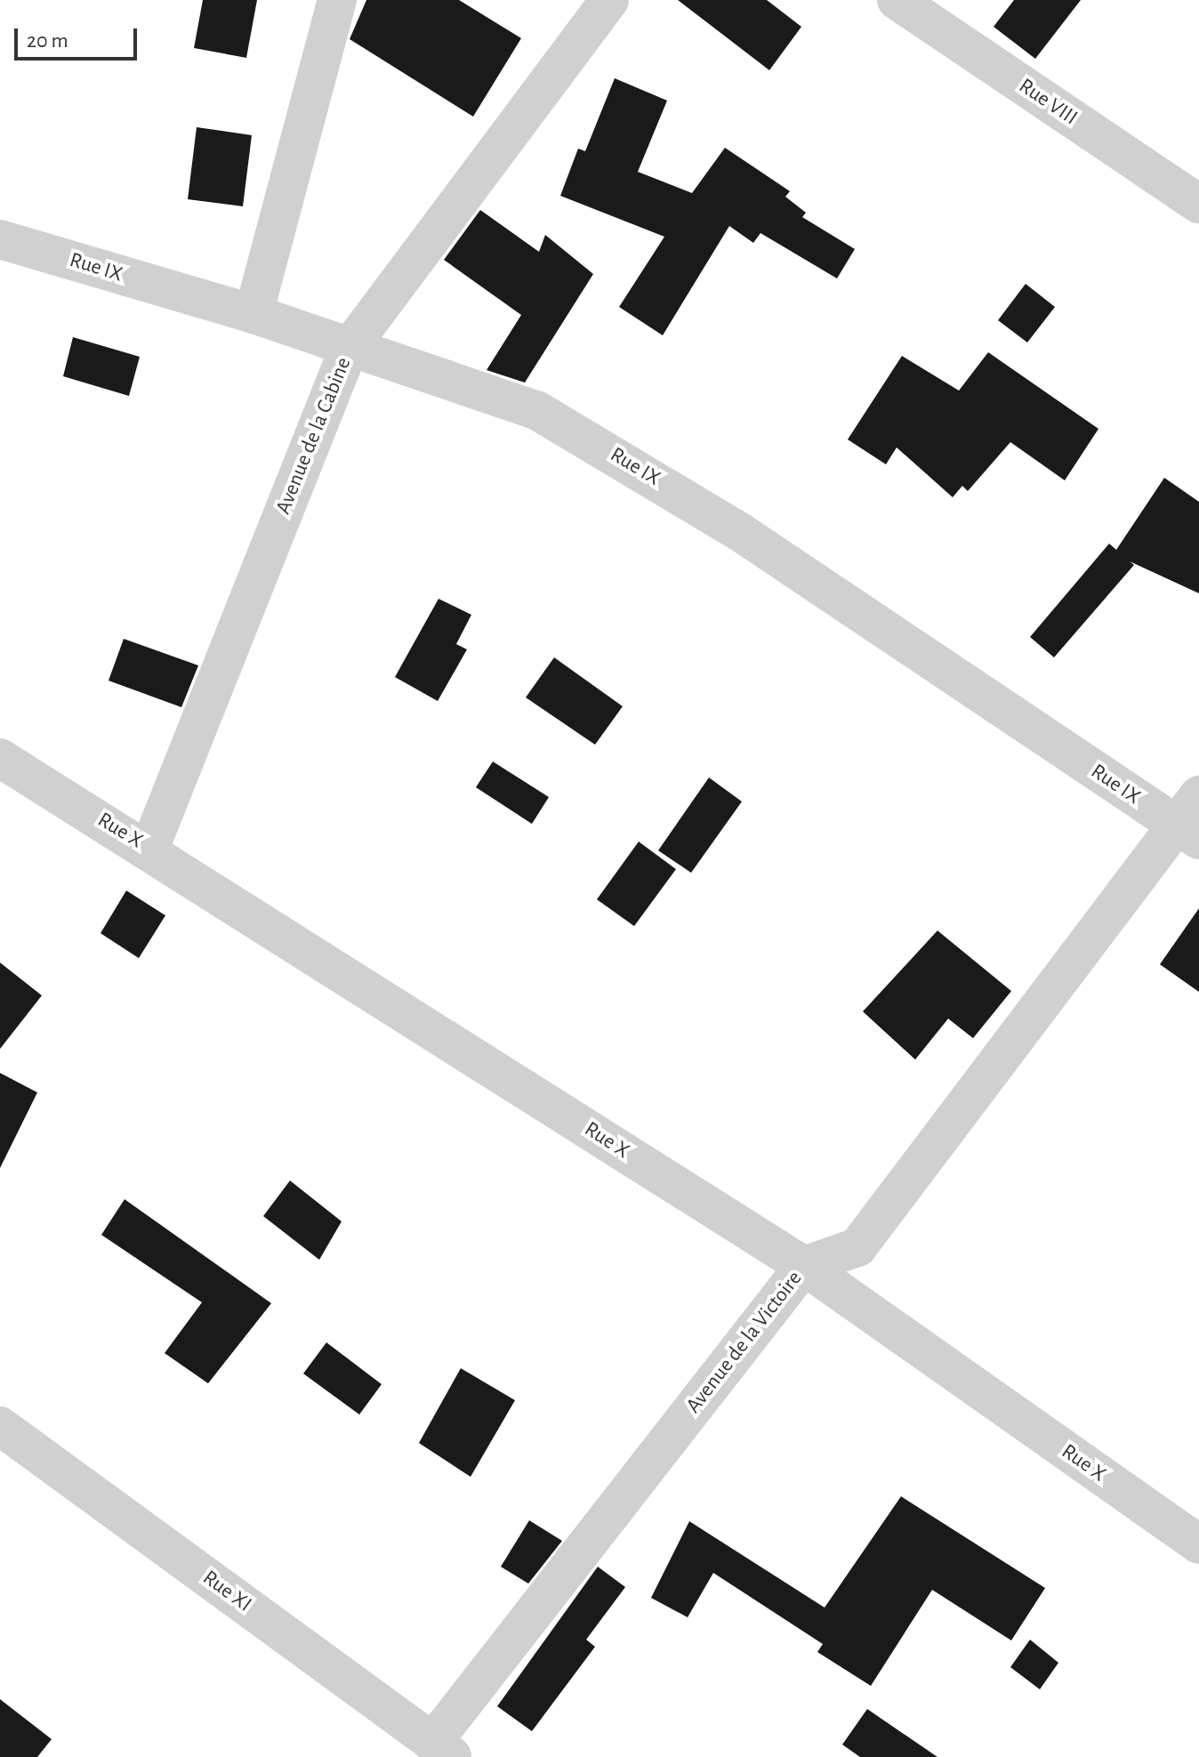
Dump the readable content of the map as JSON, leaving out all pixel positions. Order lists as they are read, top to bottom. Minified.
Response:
{"streets":{"street":["Rue VIII","Rue IX","Avenue de la Cabine","Rue X","Avenue de la Victoire","Rue XI"]},"crossings":[["Rue IX","Avenue de la Cabine"],["Rue IX","Avenue de la Victoire"],["Avenue de la Cabine","Rue X"],["Rue X","Avenue de la Victoire"],["Avenue de la Victoire","Rue XI"]],"scale_bar":"20 m"}
